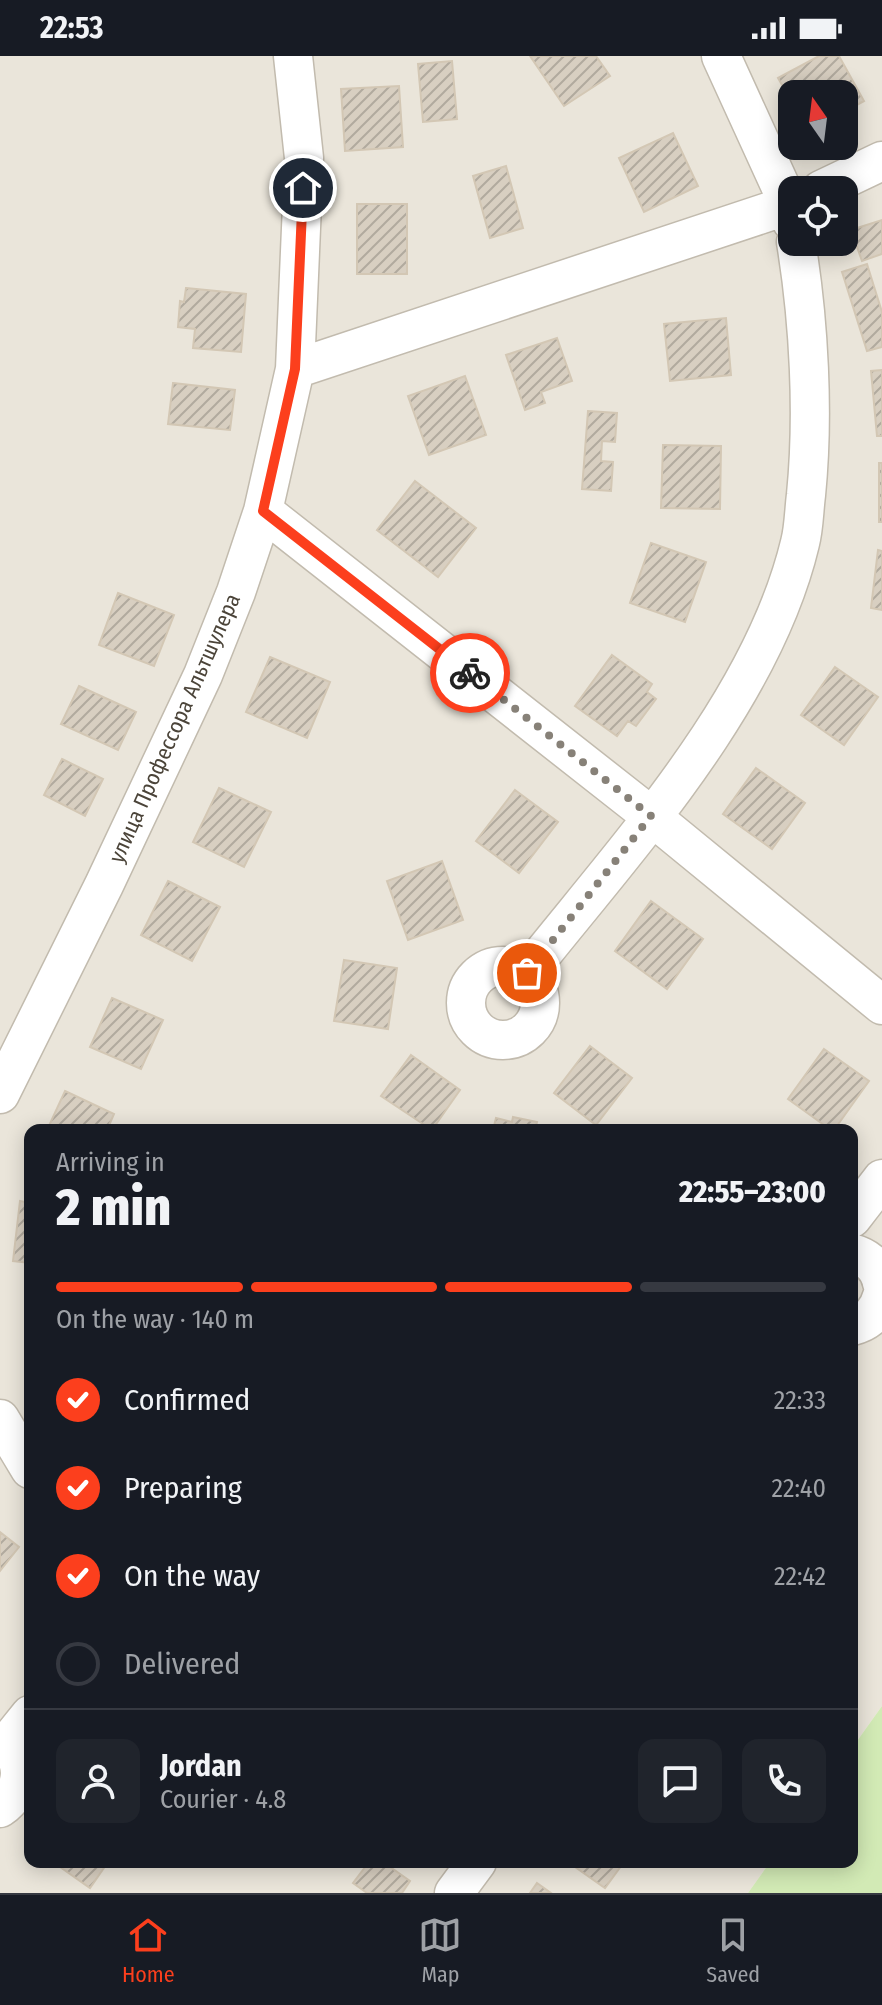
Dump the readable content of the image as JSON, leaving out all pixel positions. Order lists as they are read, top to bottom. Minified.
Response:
{"streets":{"street":["улица Профессора Альтшулера"]},"north":"top","page":{"status":"22:53","heading":["2 min","Arriving in","22:55–23:00"],"panel":["Jordan","Courier · 4.8"],"bar":"On the way · 140 m","list":[["Confirmed","22:33"],["Preparing","22:40"],["On the way","22:42"],"Delivered"],"tabs":["Home","Map","Saved"]}}
